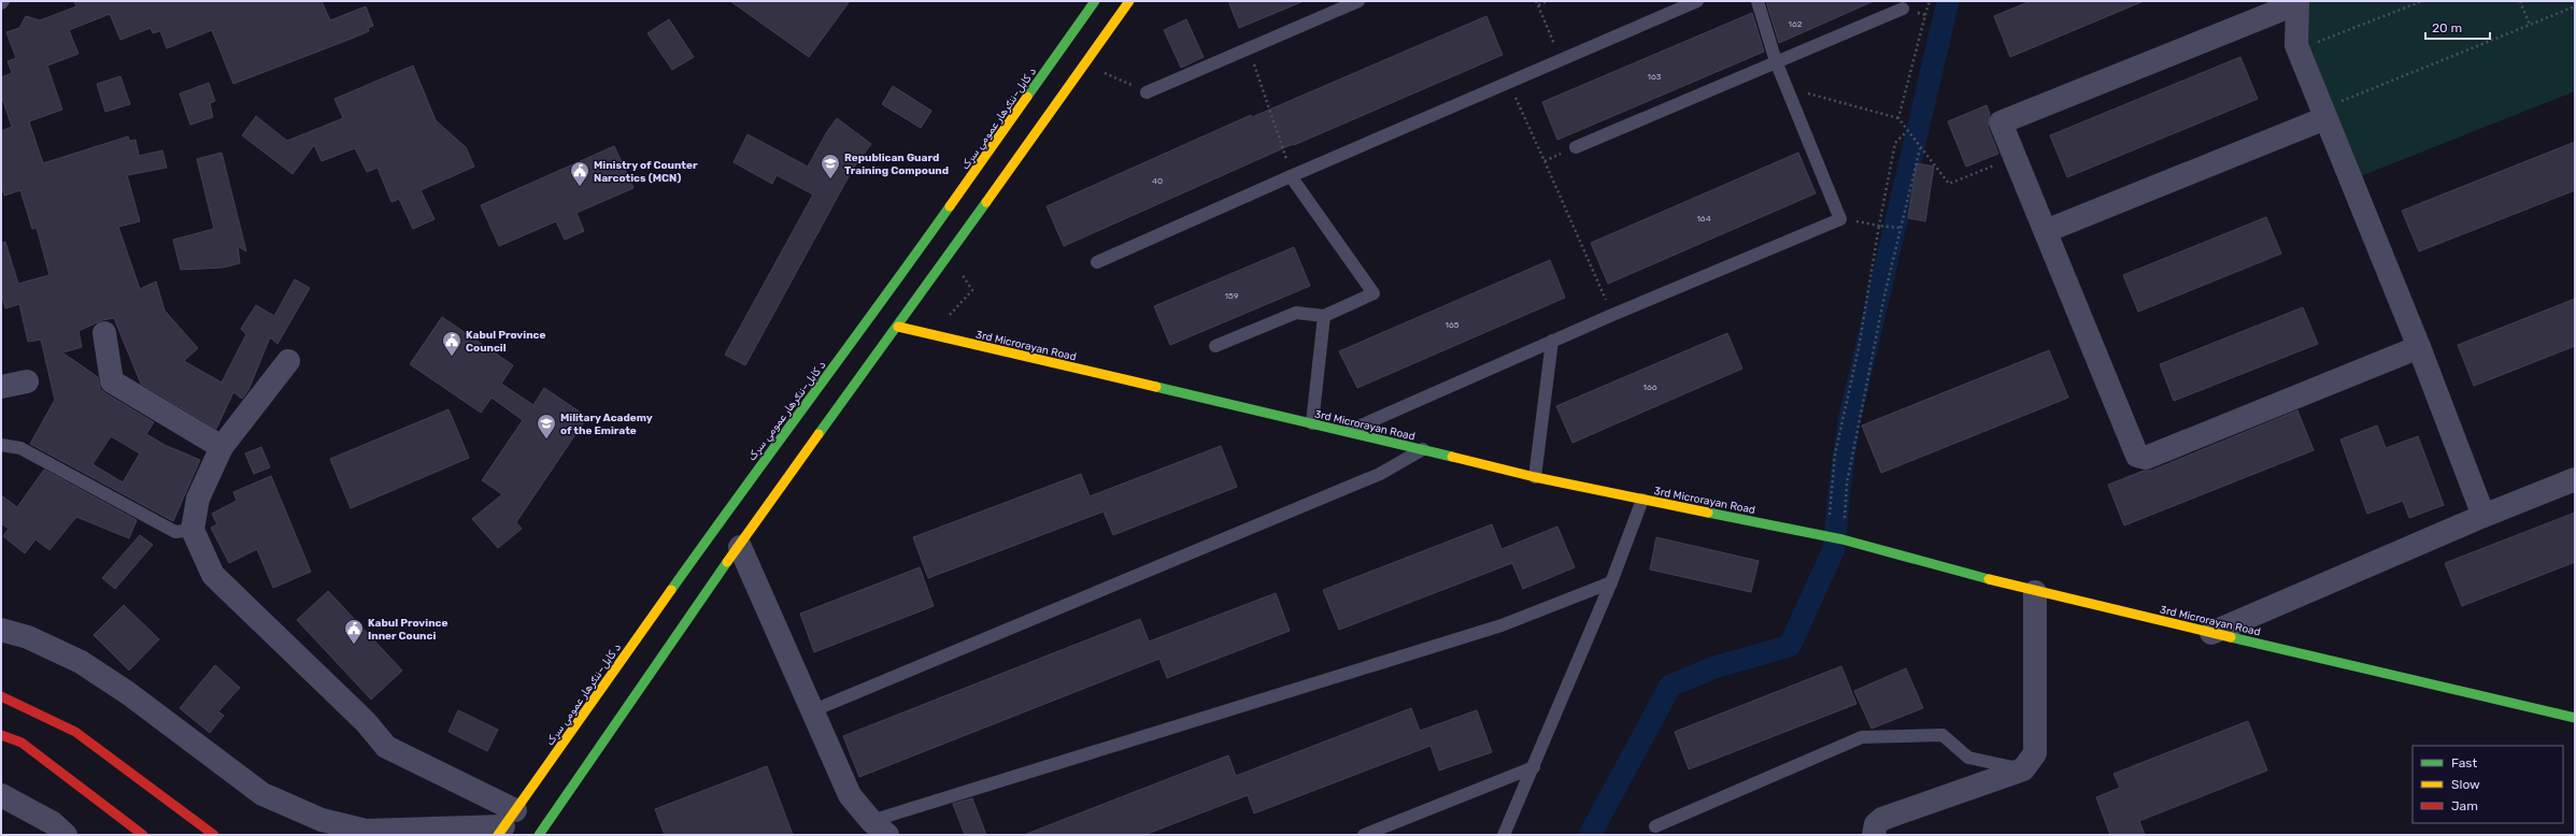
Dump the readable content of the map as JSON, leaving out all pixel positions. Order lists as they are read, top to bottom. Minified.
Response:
{"streets":{"main road":["د کابل–ننګرهار عمومي سړک","3rd Microrayan Road"]},"places":{"school or university":["Republican Guard Training Compound","Military Academy of the Emirate"],"public building":["Ministry of Counter Narcotics (MCN)","Kabul Province Council","Kabul Province Inner Counci"]},"house_numbers":["162","163","40","164","159","165","166"],"legend":["Fast","Slow","Jam"],"scale_bar":"20 m"}
